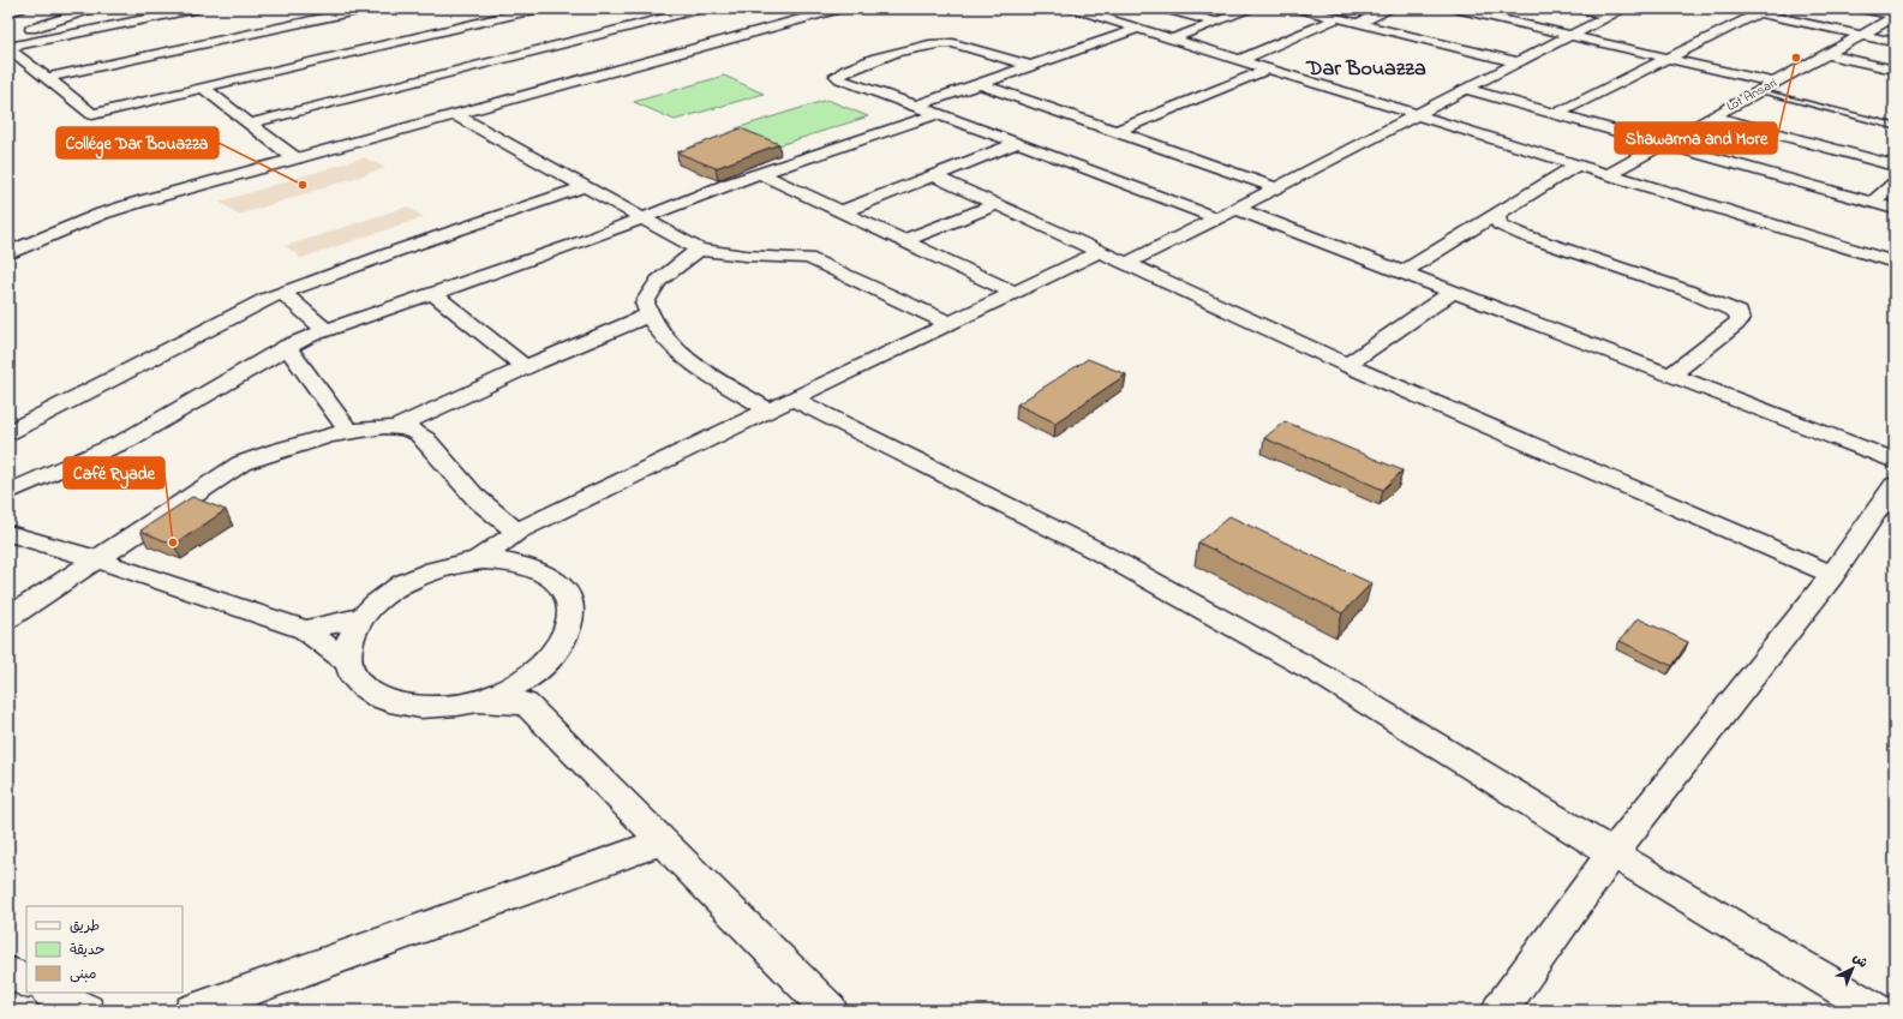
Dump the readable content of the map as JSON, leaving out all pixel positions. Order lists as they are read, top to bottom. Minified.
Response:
{"streets":{"street":["Lot Ansari"]},"districts":["Dar Bouazza"],"places":["Shawarma and More","Collége Dar Bouazza","Café Ryade"],"legend":["طريق","حديقة","مبنى"],"north":"top right"}
